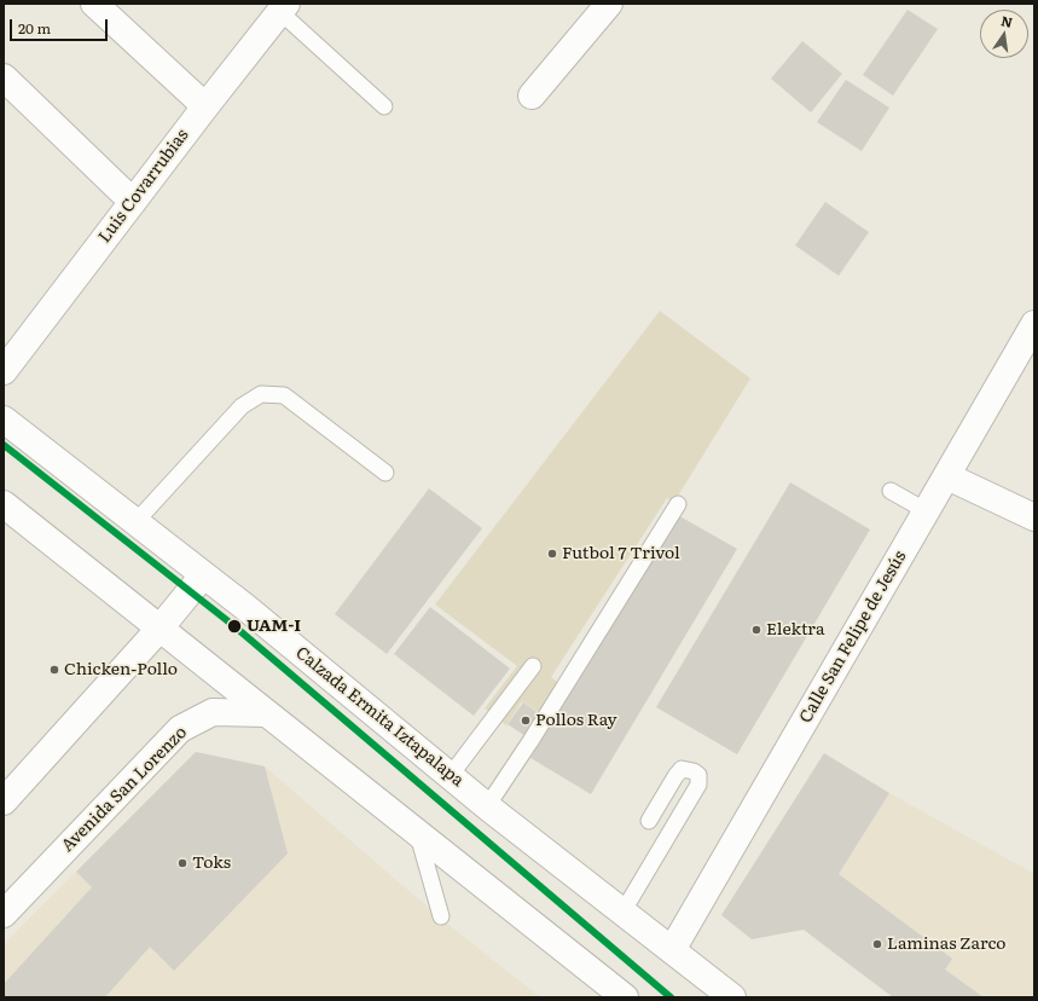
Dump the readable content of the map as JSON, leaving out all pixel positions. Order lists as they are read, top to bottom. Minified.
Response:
{"streets":{"street":["Luis Covarrubias","Calle San Felipe de Jesús","Calzada Ermita Iztapalapa","Avenida San Lorenzo"]},"crossings":[["Calle San Felipe de Jesús","Calzada Ermita Iztapalapa"]],"places":["Futbol 7 Trivol","UAM-I","Elektra","Chicken-Pollo","Pollos Ray","Toks","Laminas Zarco"],"scale_bar":"20 m","north":"top"}
